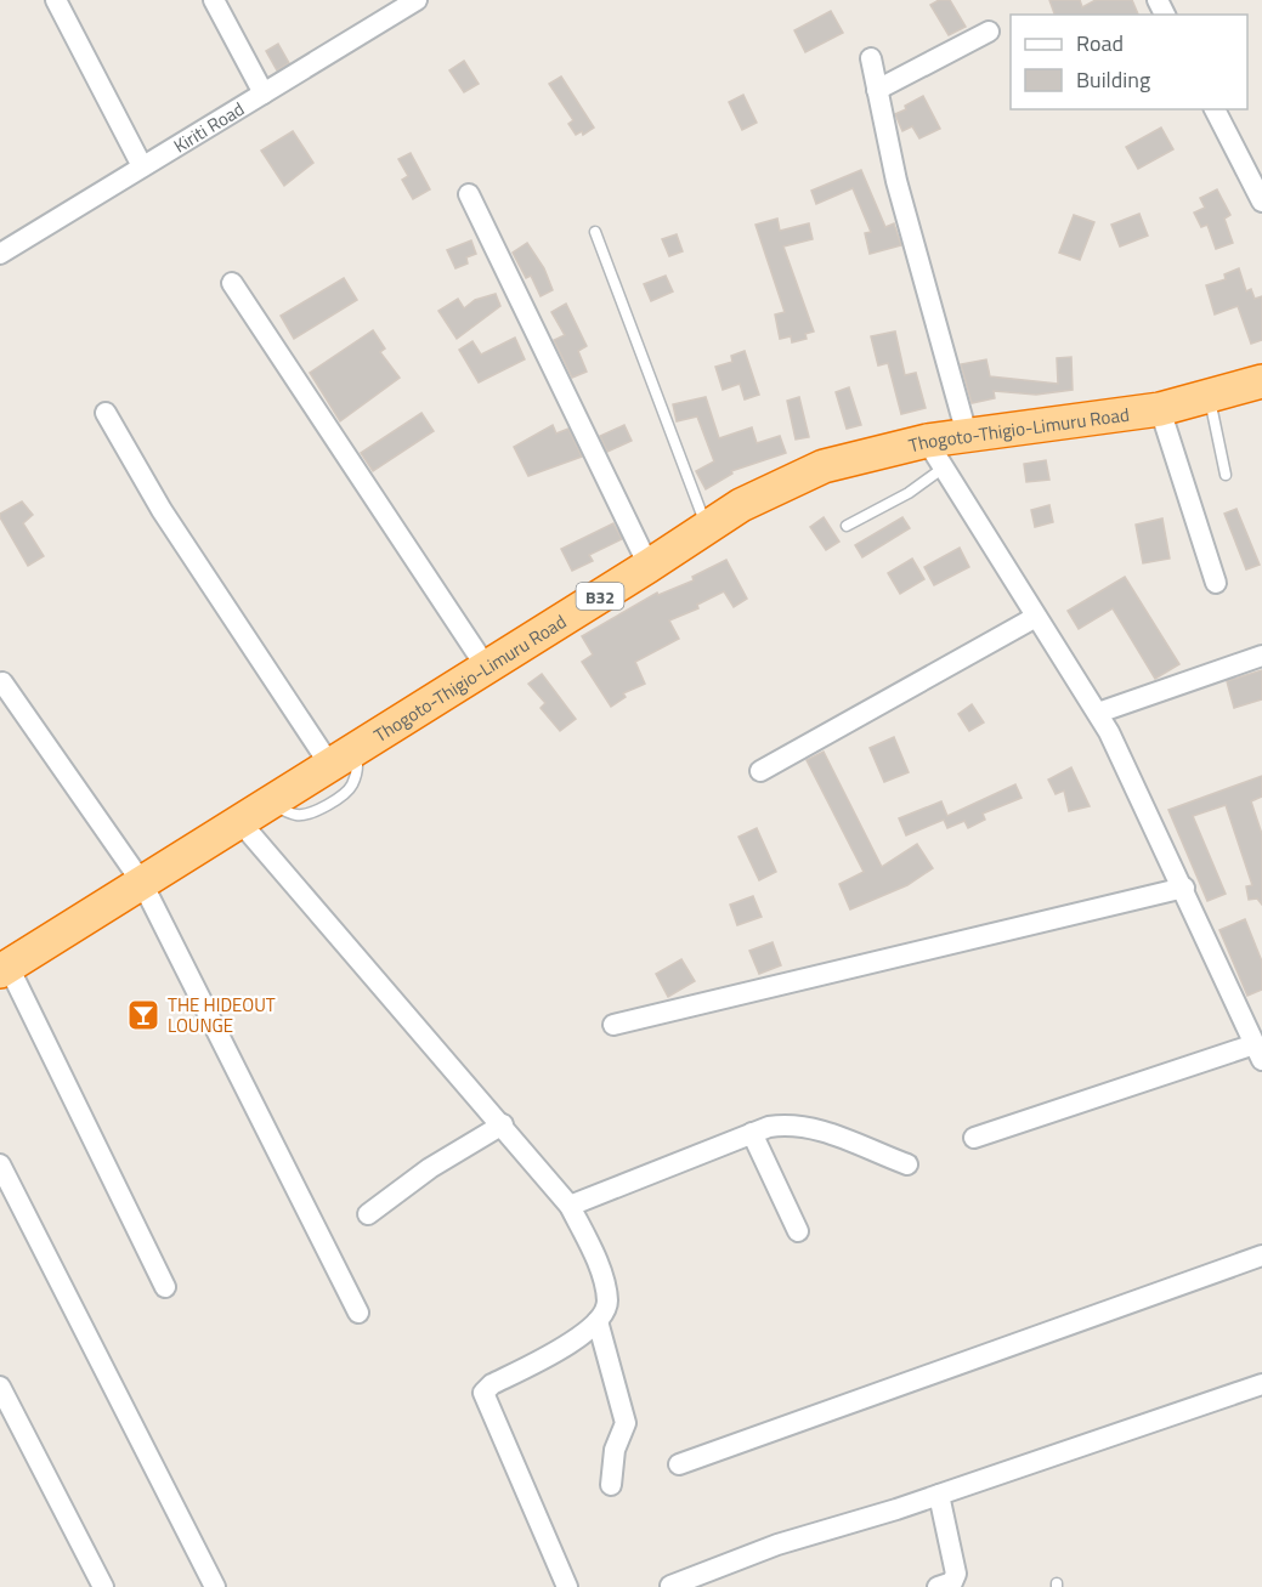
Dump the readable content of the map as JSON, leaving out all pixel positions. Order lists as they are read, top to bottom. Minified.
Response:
{"streets":{"highway":["Thogoto-Thigio-Limuru Road","B32"],"street":["Kiriti Road"]},"places":{"bar":["THE HIDEOUT LOUNGE"]},"legend":["Road","Building"]}
